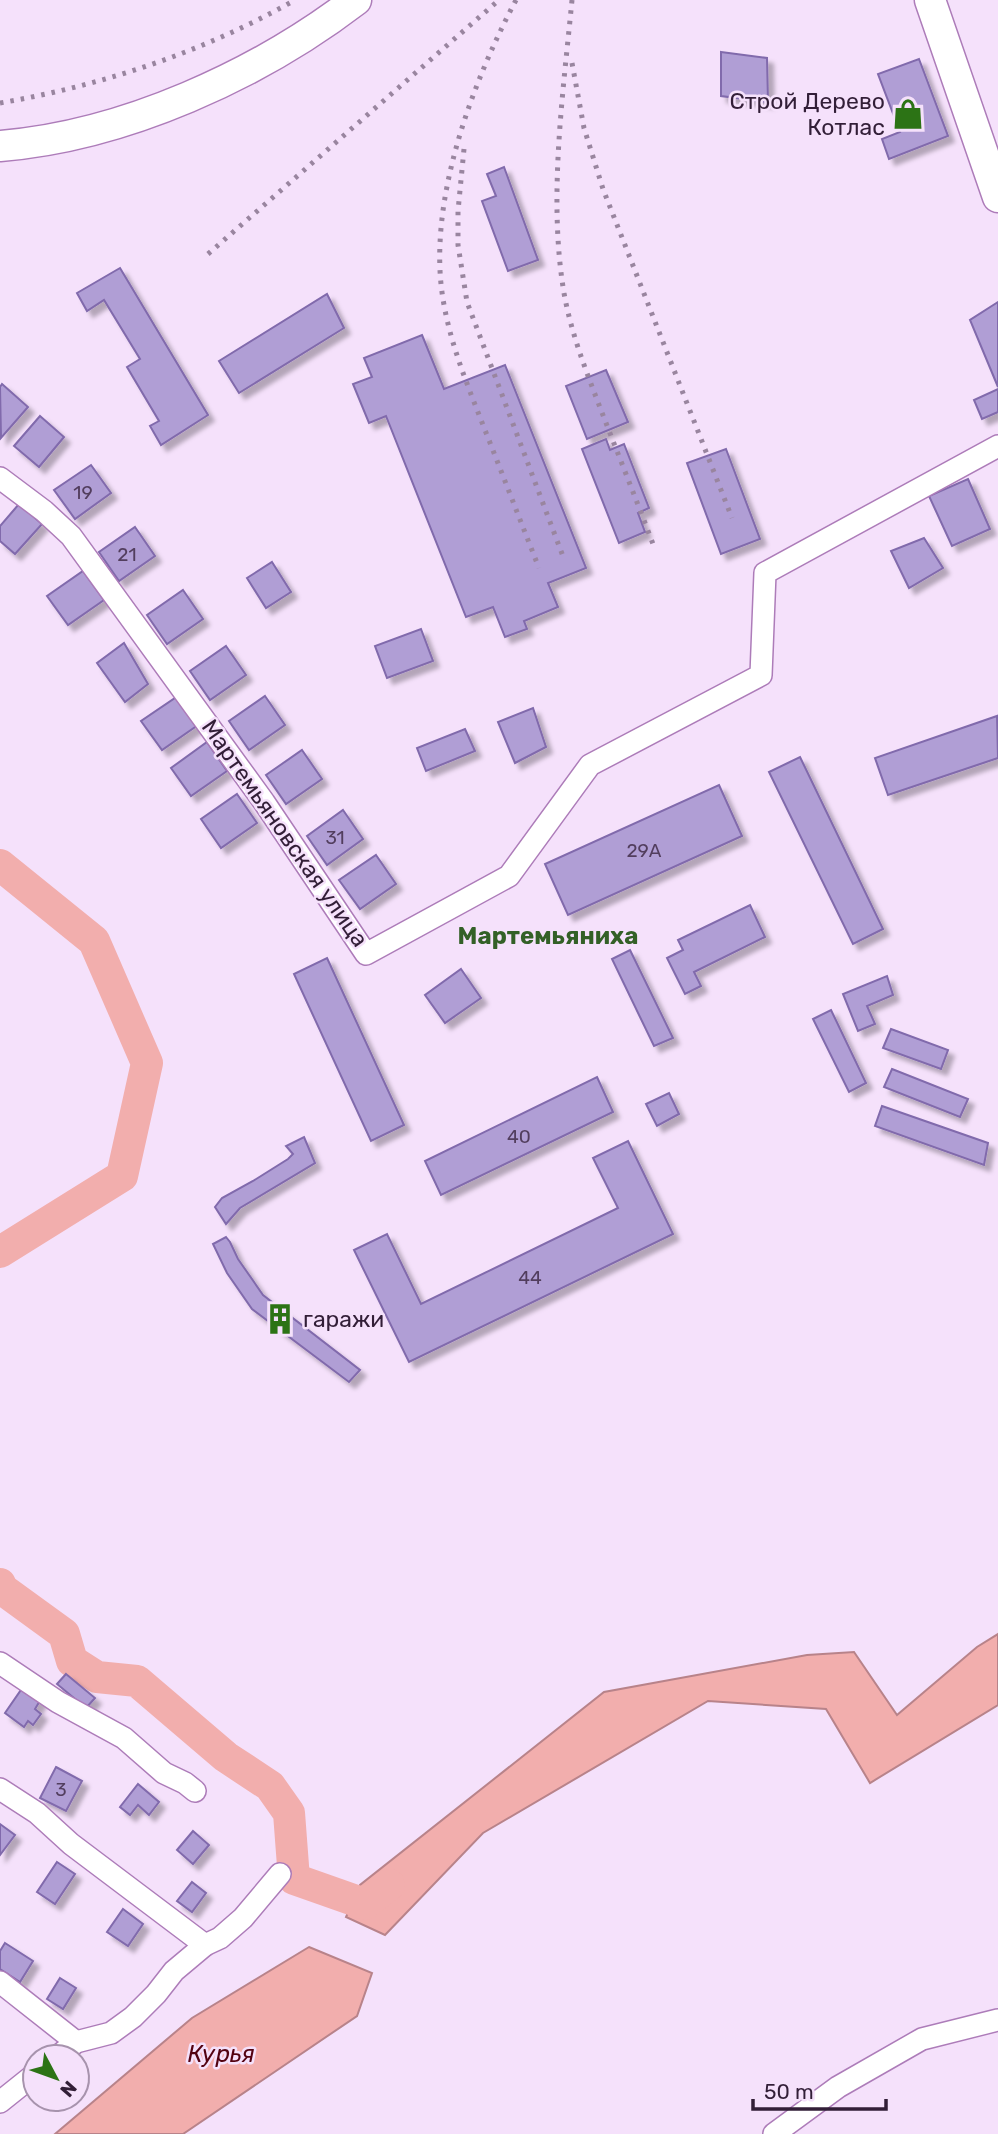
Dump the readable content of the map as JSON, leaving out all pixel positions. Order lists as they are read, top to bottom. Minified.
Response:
{"streets":{"street":["Мартемьяновская улица"]},"districts":["Мартемьяниха"],"water":["Курья"],"places":{"shop":["Строй Дерево Котлас"],"building":["гаражи"]},"house_numbers":["19","21","31","29А","40","44","3"],"scale_bar":"50 m","north":"bottom right"}
